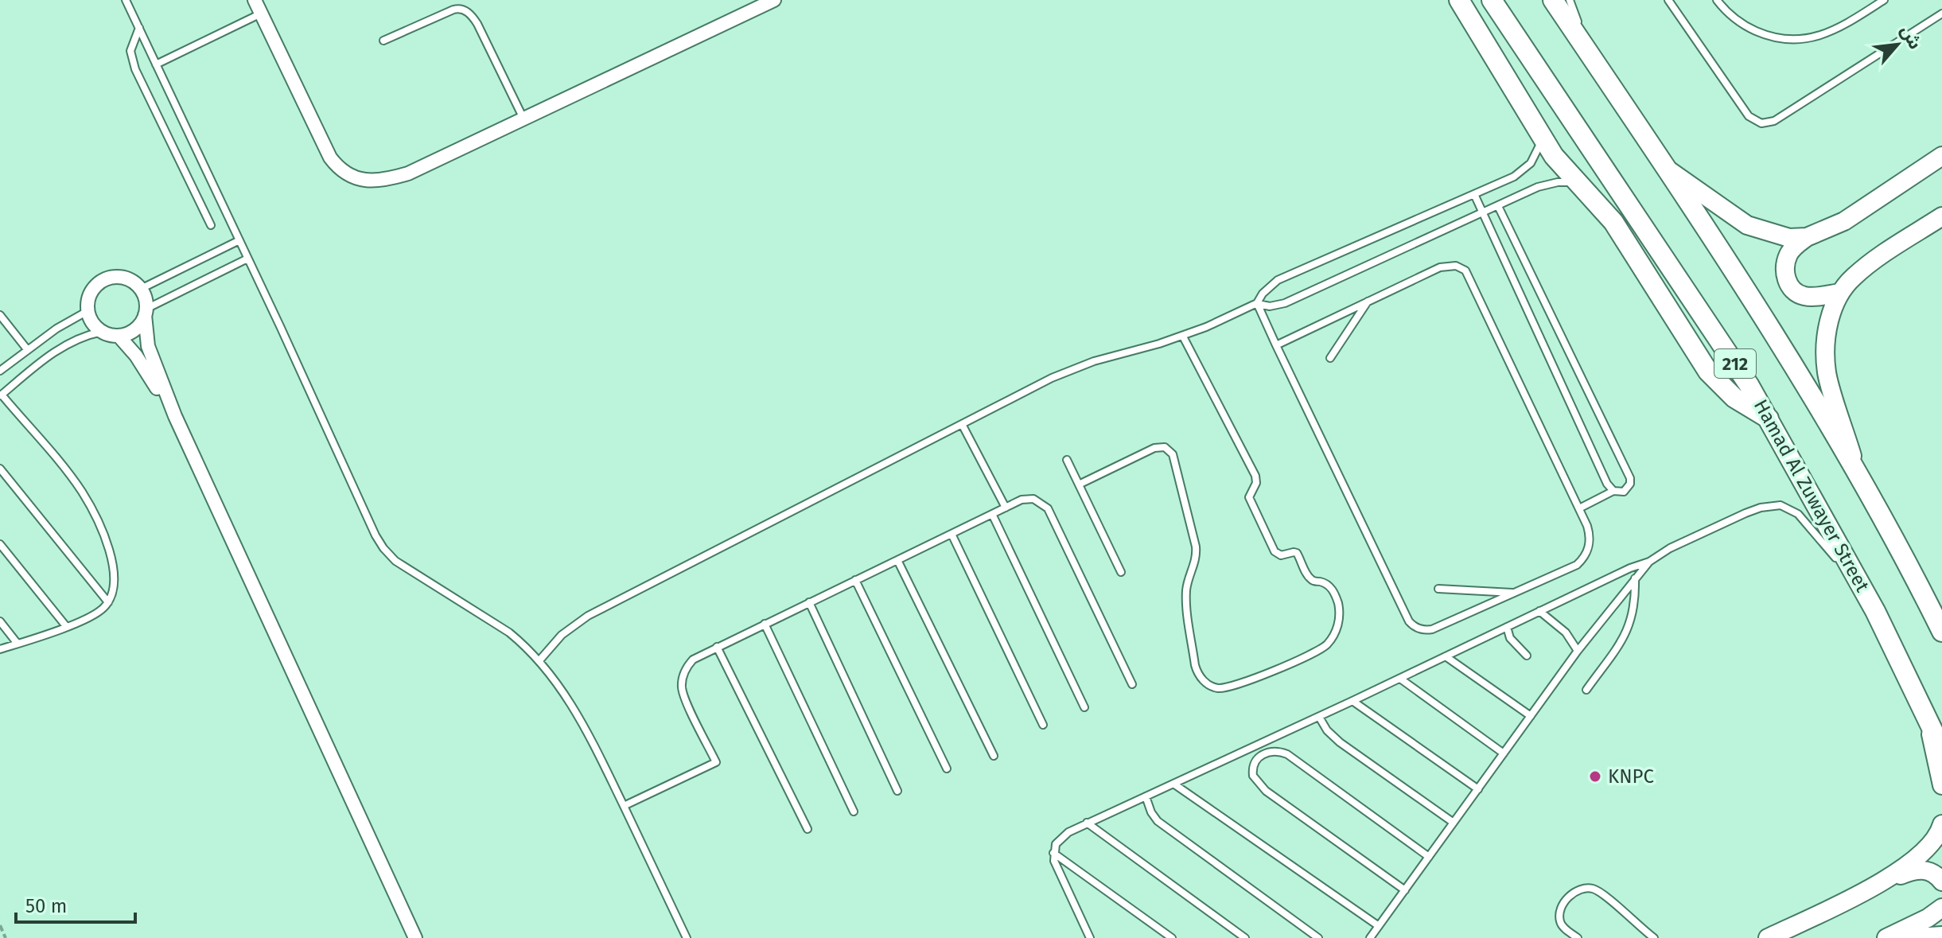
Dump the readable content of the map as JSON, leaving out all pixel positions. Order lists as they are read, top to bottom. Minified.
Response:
{"streets":{"main road":["212","Hamad Al Zuwayer Street"]},"places":["KNPC"],"scale_bar":"50 m","north":"top right"}
